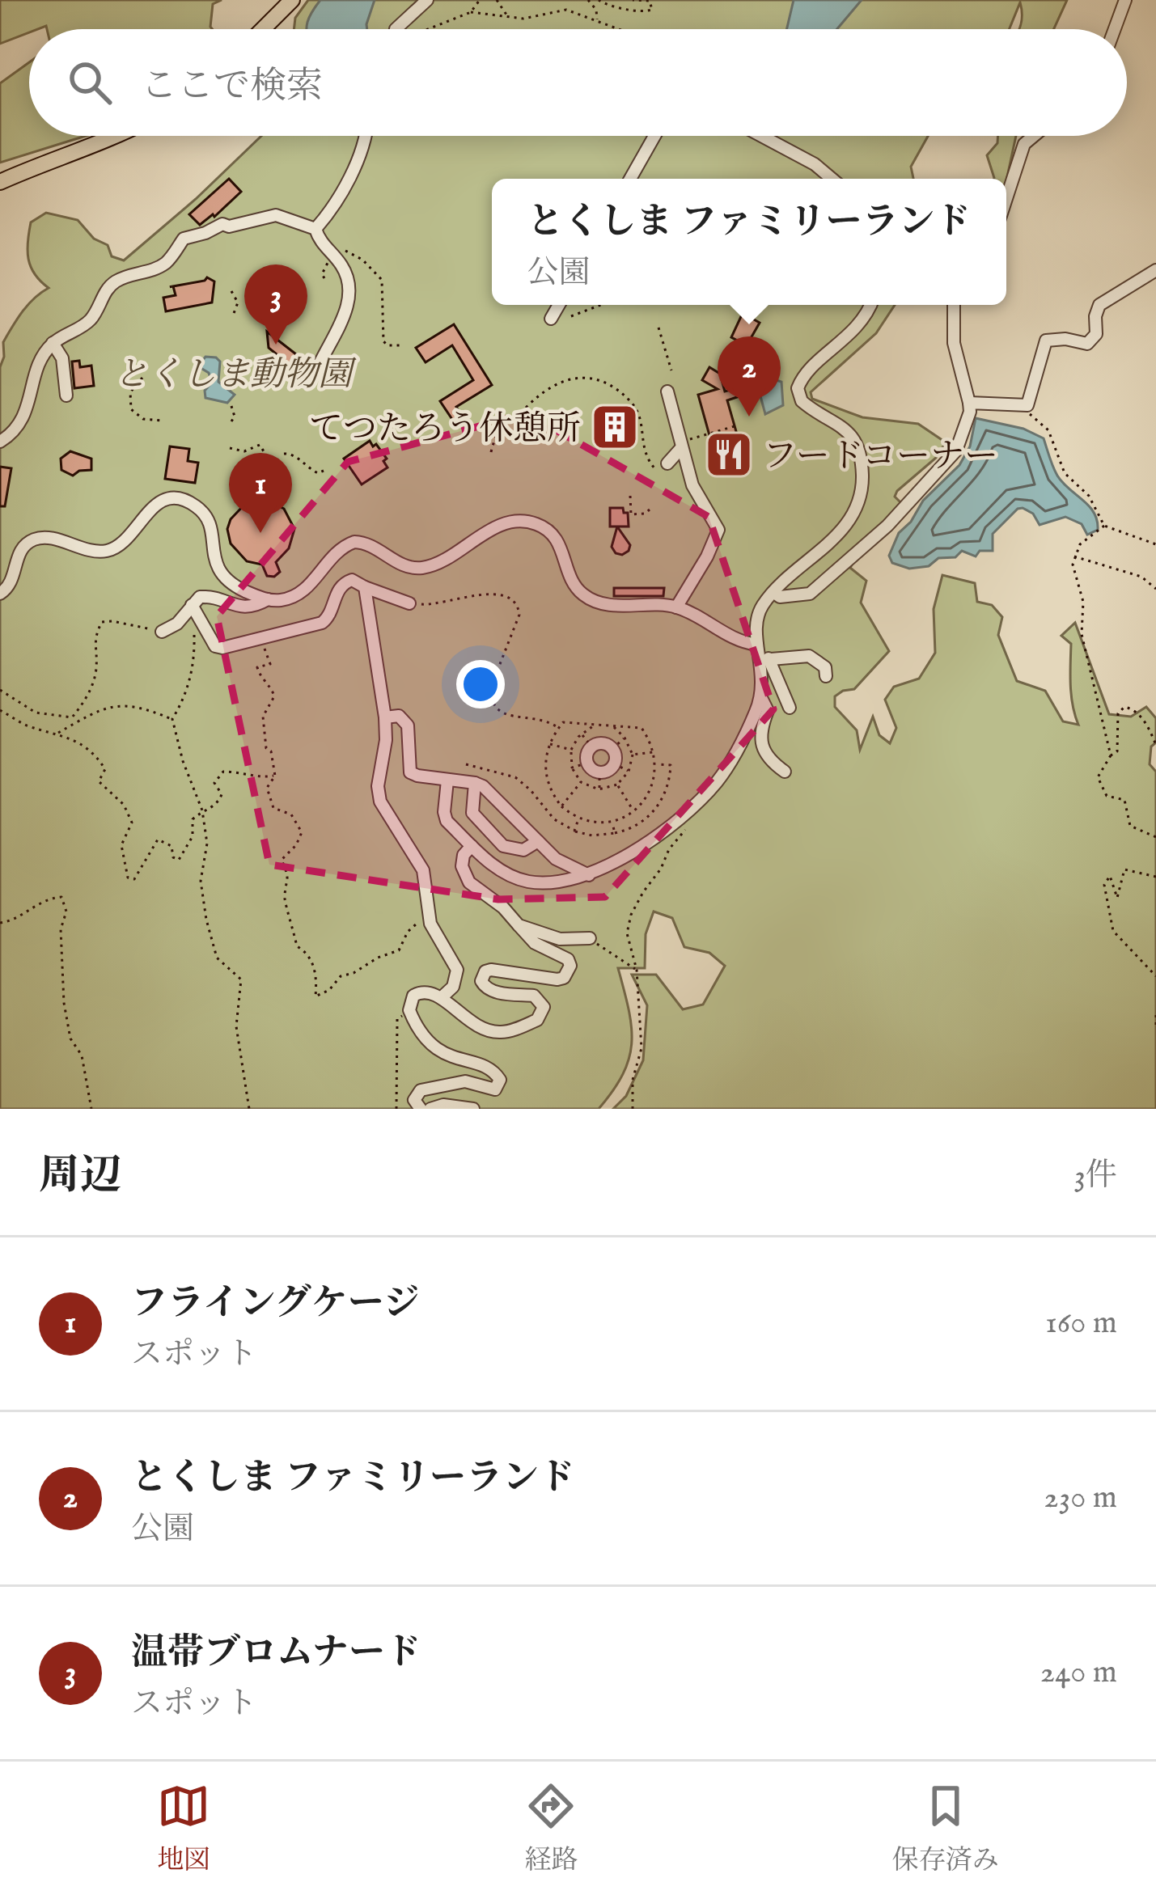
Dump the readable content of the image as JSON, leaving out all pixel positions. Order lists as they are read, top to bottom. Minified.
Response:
{"parks":["とくしま動物園"],"places":{"building":["てつたろう休憩所"],"restaurant":["フードコーナー"]},"page":{"search":"ここで検索","popup":["とくしま ファミリーランド","公園"],"pins":["3","2","1"],"heading":["周辺","3件"],"list":[{"mark":"1","name":"フライングケージ","note":"スポット","value":"160 m"},{"mark":"2","name":"とくしま ファミリーランド","note":"公園","value":"230 m"},{"mark":"3","name":"温帯ブロムナード","note":"スポット","value":"240 m"}],"nav":["地図","経路","保存済み"]}}
